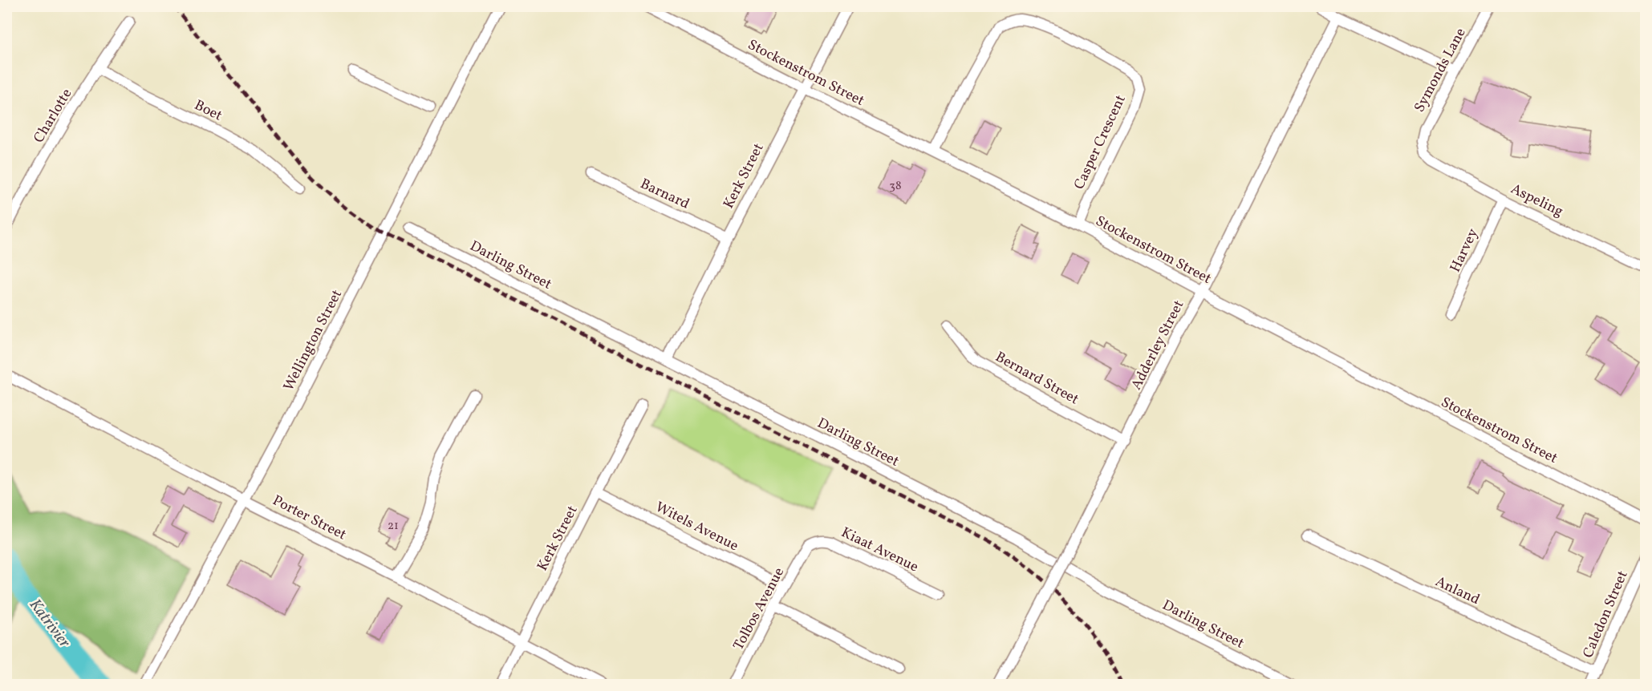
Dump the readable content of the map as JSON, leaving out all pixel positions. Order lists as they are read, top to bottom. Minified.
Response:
{"streets":{"street":["Symonds Lane","Stockenstrom Street","Boet","Charlotte","Casper Crescent","Kerk Street","Barnard","Aspeling","Harvey","Darling Street","Wellington Street","Adderley Street","Bernard Street","Porter Street","Witels Avenue","Kiaat Avenue","Anland","Tolbos Avenue","Caledon Street"]},"crossings":[["Symonds Lane","Aspeling"],["Stockenstrom Street","Casper Crescent"],["Stockenstrom Street","Kerk Street"],["Stockenstrom Street","Adderley Street"],["Boet","Charlotte"],["Kerk Street","Barnard"],["Kerk Street","Darling Street"],["Kerk Street","Porter Street"],["Kerk Street","Witels Avenue"],["Aspeling","Harvey"],["Wellington Street","Porter Street"],["Adderley Street","Bernard Street"],["Witels Avenue","Tolbos Avenue"],["Kiaat Avenue","Tolbos Avenue"],["Anland","Caledon Street"]],"water":["Katrivier"],"house_numbers":["38","21"]}
